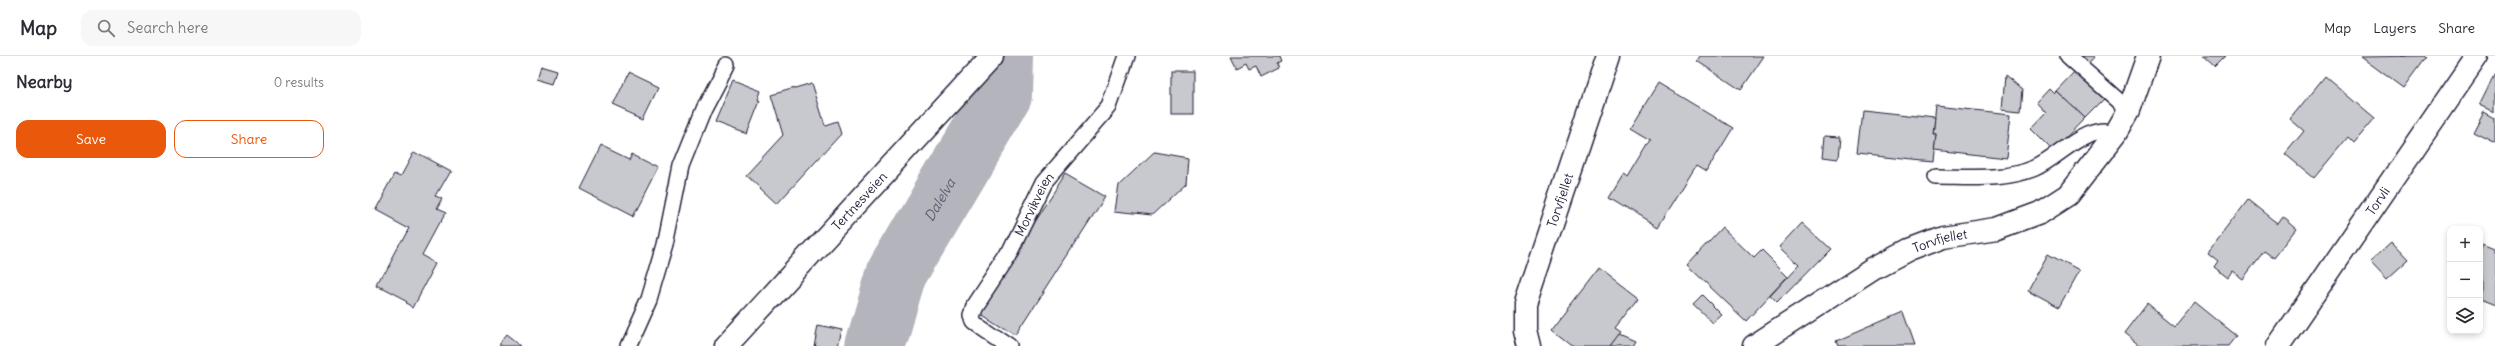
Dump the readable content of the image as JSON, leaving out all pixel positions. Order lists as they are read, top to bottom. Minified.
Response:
{"streets":{"street":["Torvfjellet","Tertnesveien","Torvli"],"lane":["Morvikveien"]},"water":["Dalelva"],"page":{"header":"Map","search":"Search here","nav":["Map","Layers","Share"],"heading":["Nearby","0 results"],"buttons":["Save","Share"],"map_buttons":["+","−"]}}
